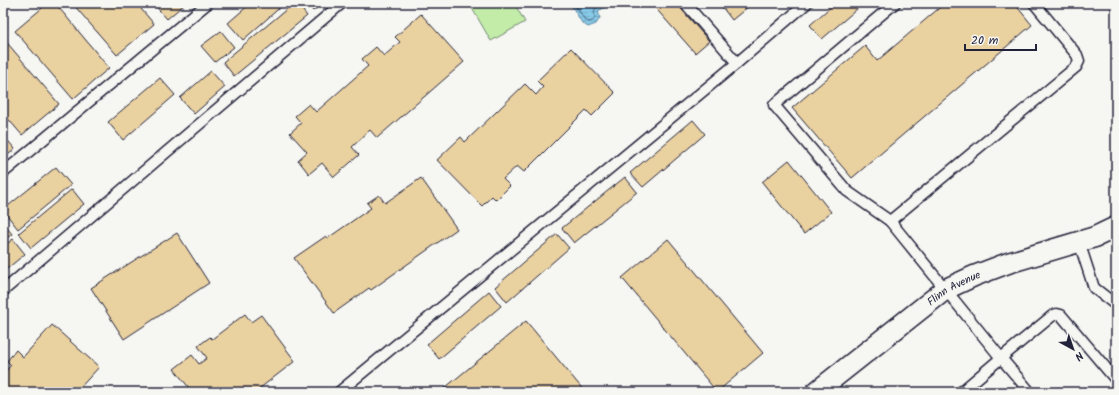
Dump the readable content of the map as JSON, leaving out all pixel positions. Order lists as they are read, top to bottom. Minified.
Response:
{"streets":{"street":["Flinn Avenue"]},"scale_bar":"20 m","north":"bottom right"}
